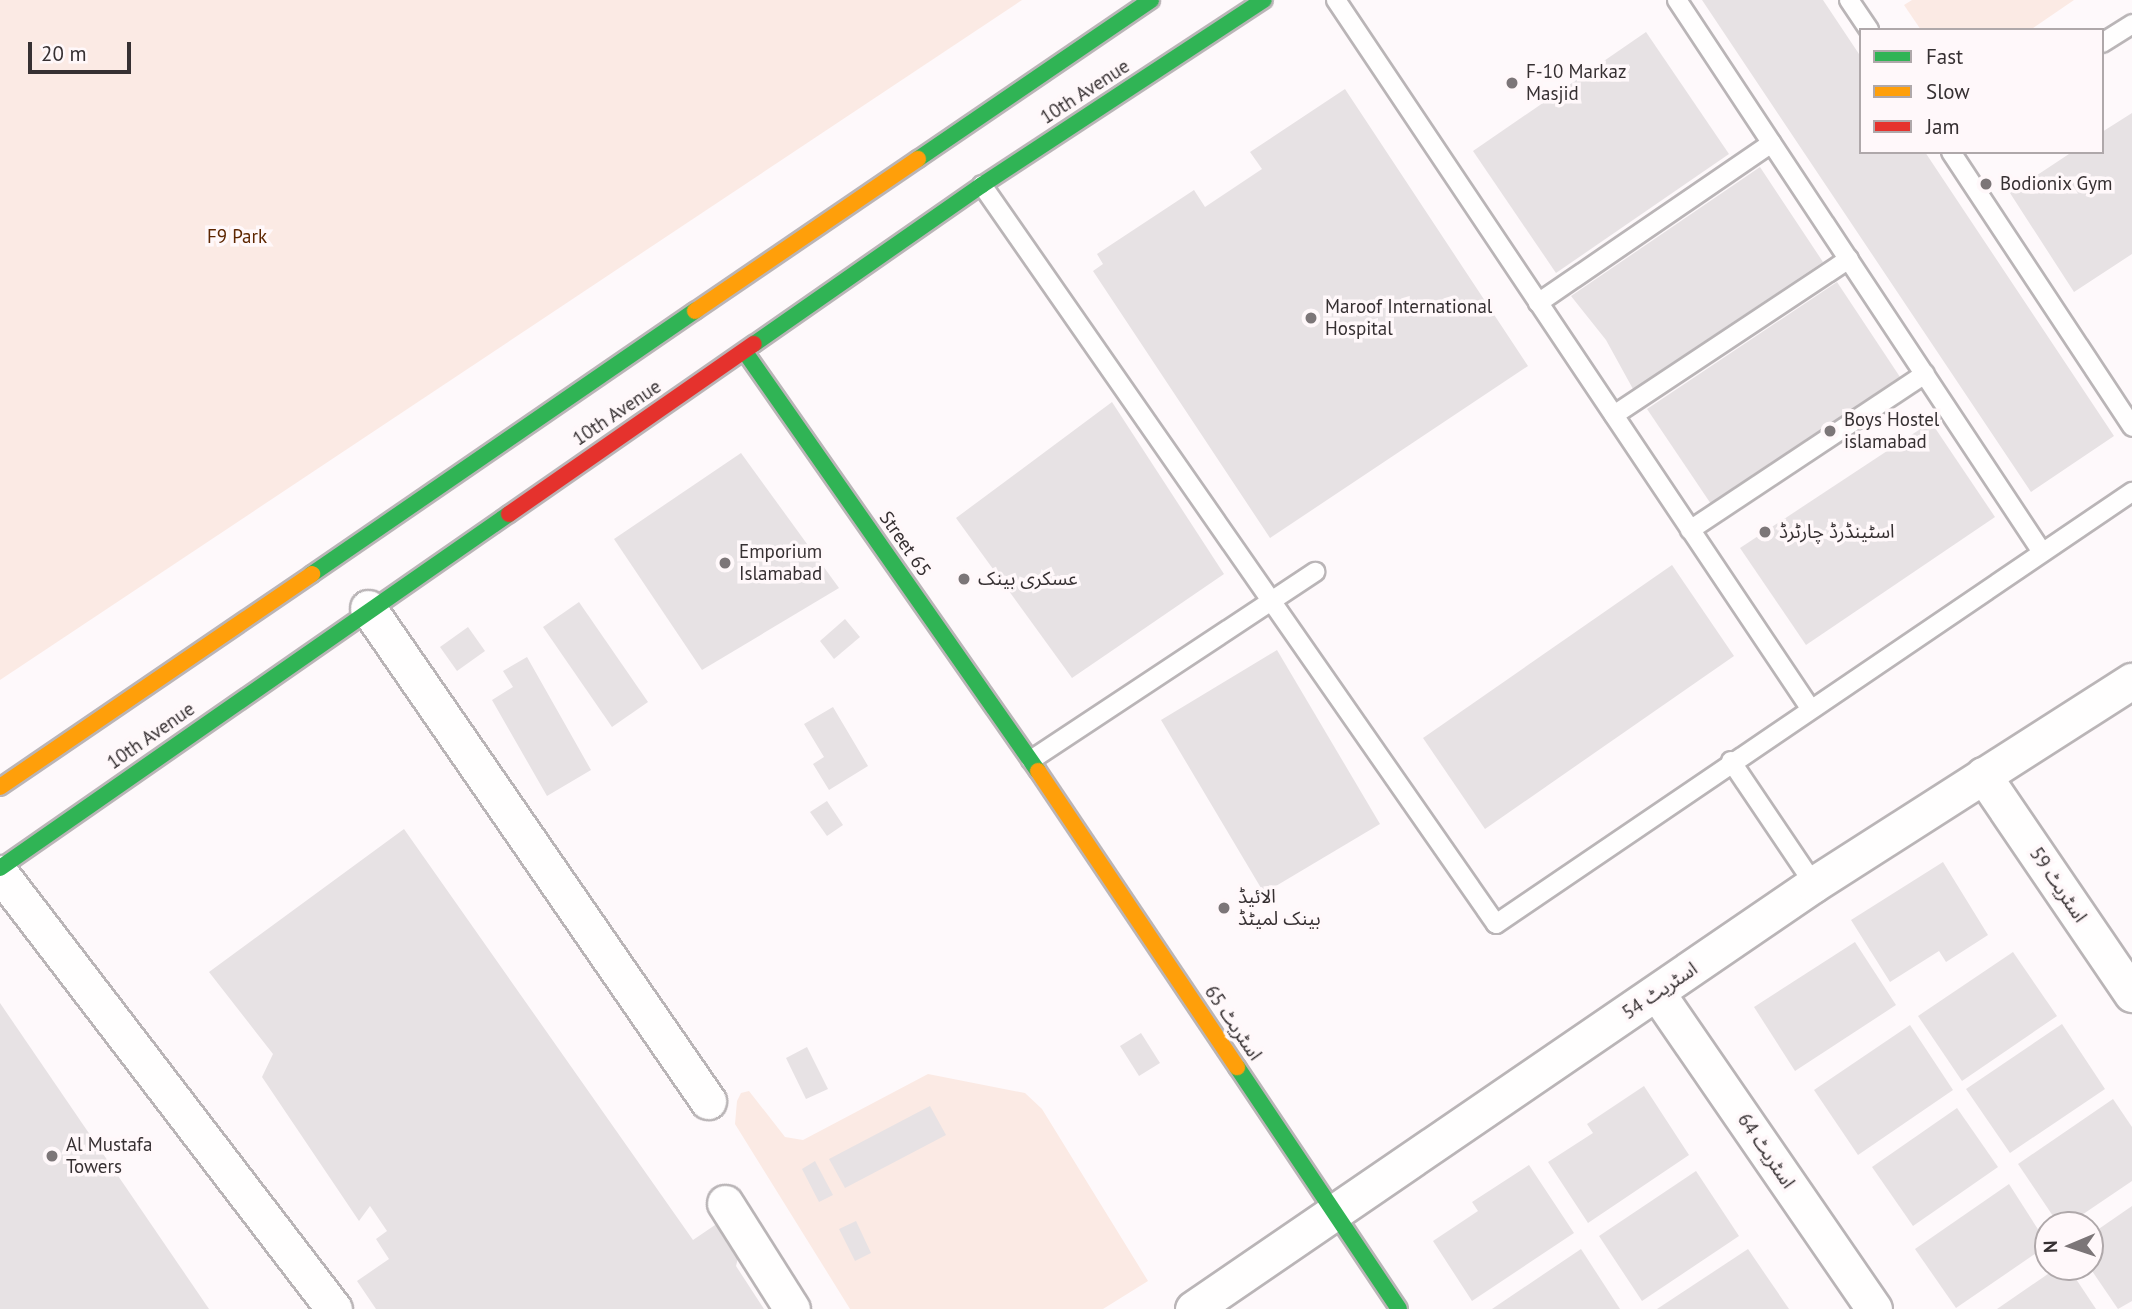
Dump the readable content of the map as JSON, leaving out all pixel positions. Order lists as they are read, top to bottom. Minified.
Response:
{"streets":{"main road":["10th Avenue","Street 65","اسٹریٹ 65"],"street":["اسٹریٹ 59","اسٹریٹ 54","اسٹریٹ 64"]},"crossings":[["10th Avenue","Street 65"],["Street 65","اسٹریٹ 65"],["اسٹریٹ 59","اسٹریٹ 54"],["اسٹریٹ 54","اسٹریٹ 65"],["اسٹریٹ 54","اسٹریٹ 64"]],"parks":["F9 Park"],"places":["F-10 Markaz Masjid","Bodionix Gym","Maroof International Hospital","Boys Hostel islamabad","اسٹینڈرڈ چارٹرڈ","Emporium Islamabad","عسکری بینک","الائیڈ بینک لمیٹڈ","Al Mustafa Towers"],"legend":["Fast","Slow","Jam"],"scale_bar":"20 m","north":"left"}
